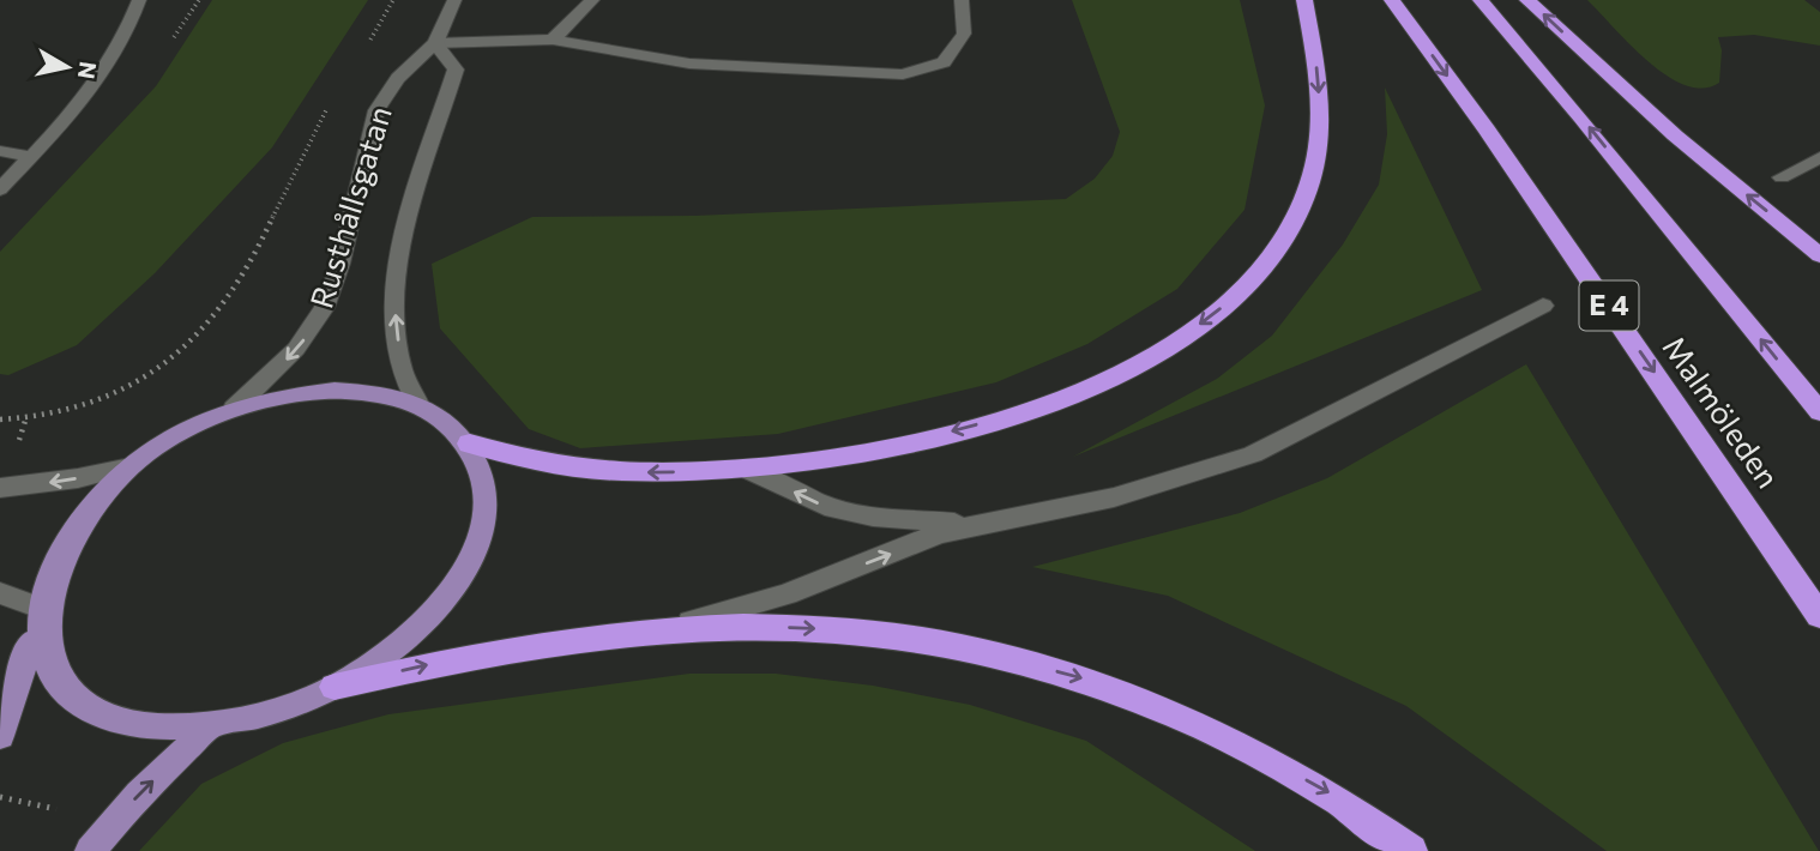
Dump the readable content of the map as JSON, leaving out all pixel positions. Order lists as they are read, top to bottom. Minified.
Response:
{"streets":{"highway":["E 4","Malmöleden"],"main road":["Rusthållsgatan"]},"north":"right"}
